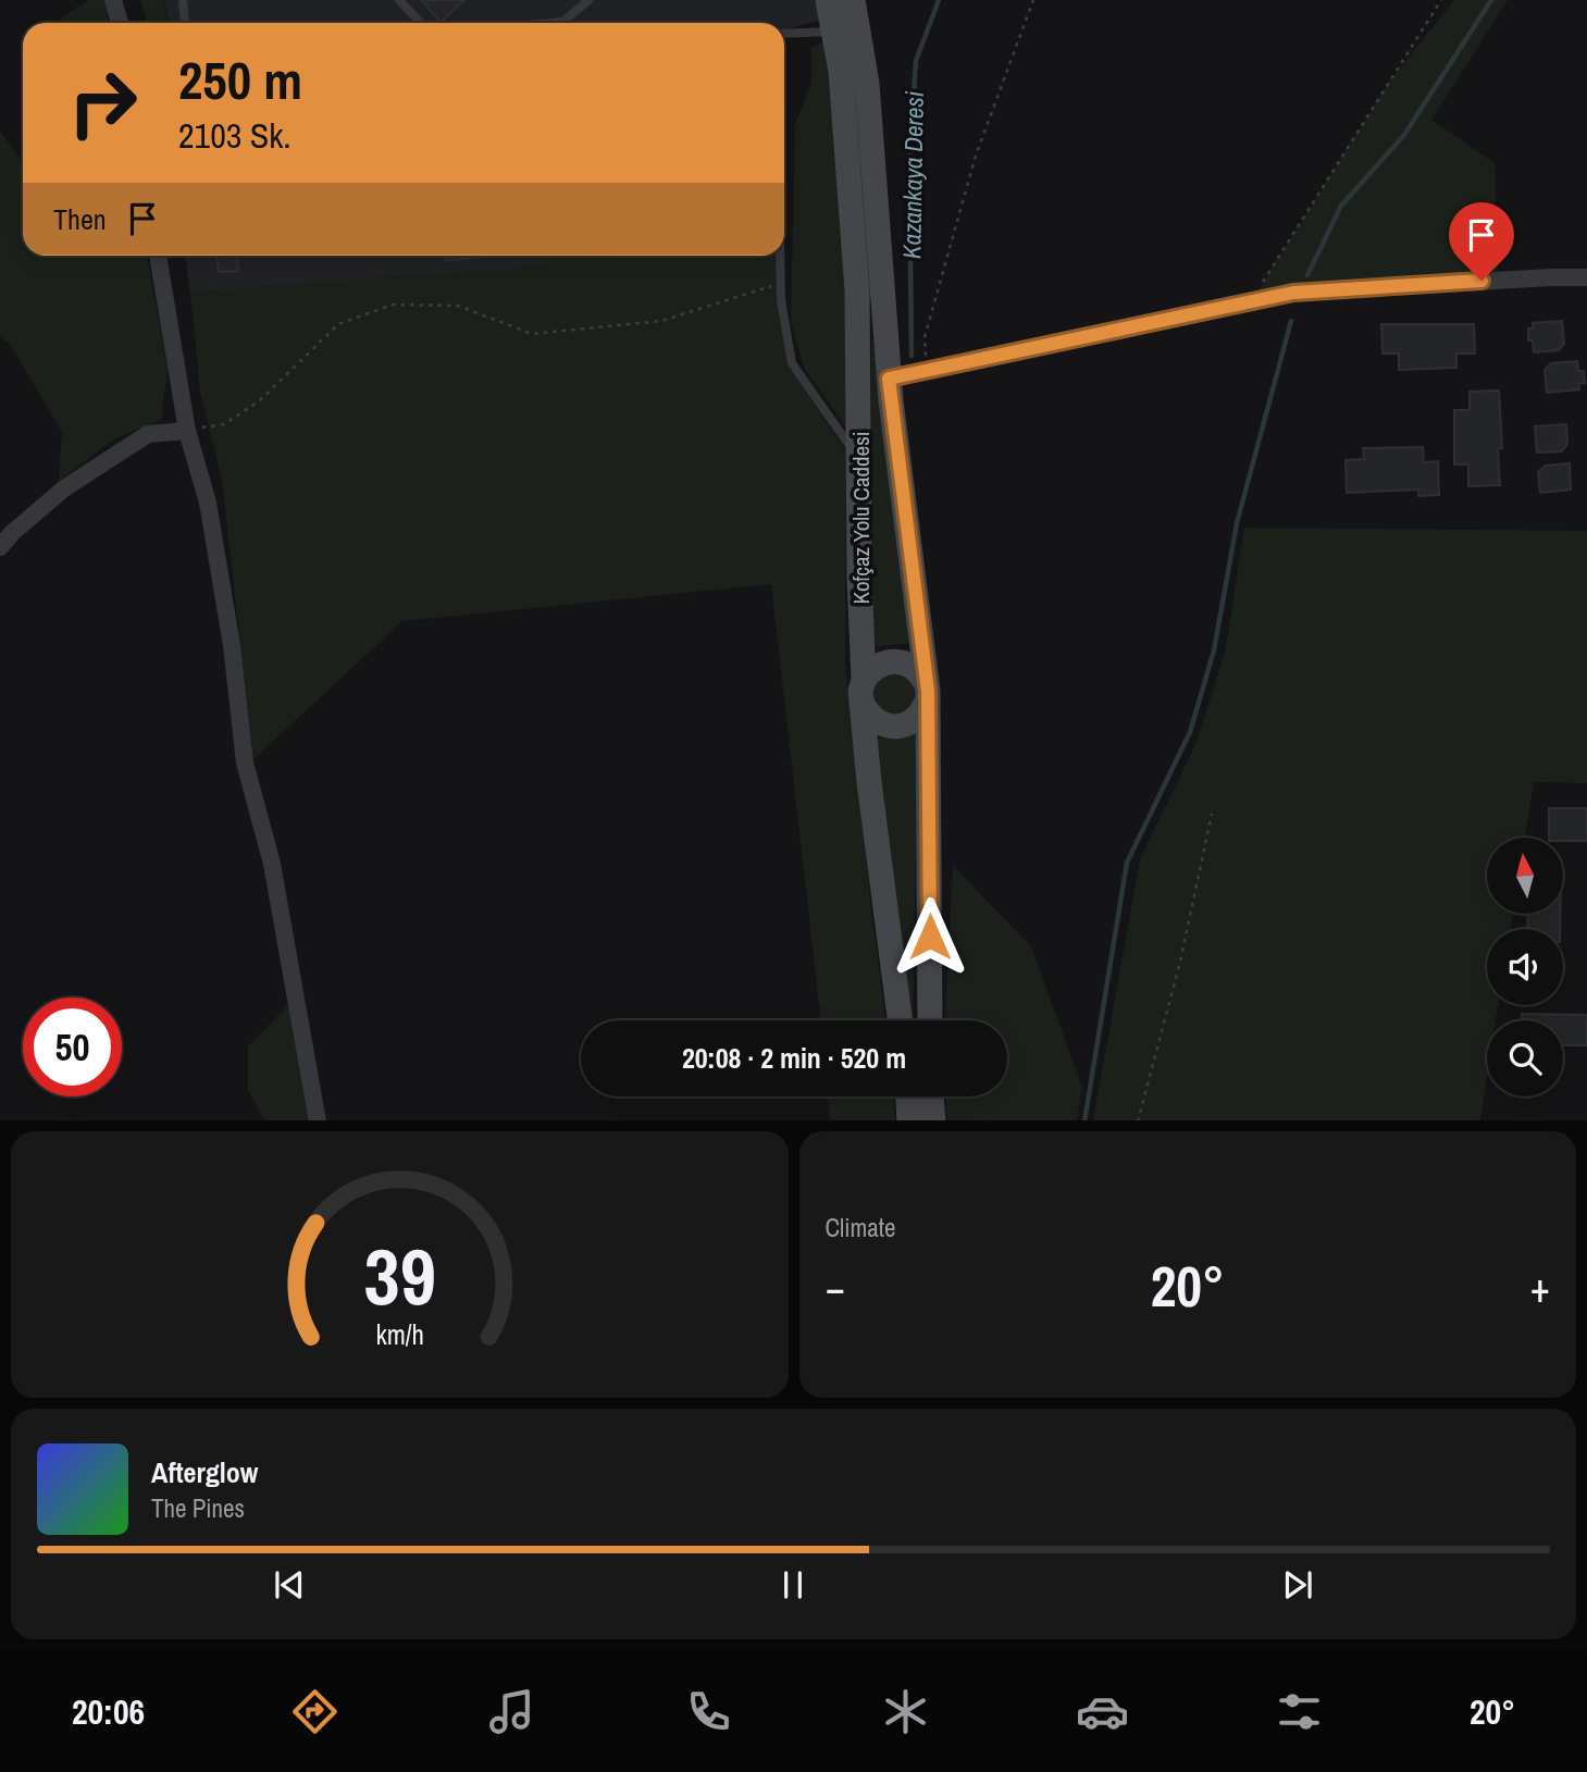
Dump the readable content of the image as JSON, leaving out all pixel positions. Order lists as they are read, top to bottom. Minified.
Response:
{"streets":{"main road":["Kofçaz Yolu Caddesi"]},"water":["Kazankaya Deresi"],"north":"top","page":{"turn":["250 m","2103 Sk."],"then":"Then","limit":"50","trip":"20:08 · 2 min · 520 m","tile":"Climate","heat":["−","20°","+"],"song":["Afterglow","The Pines"],"tabs":["20:06","20°"],"gauge":["39","km/h"]}}
